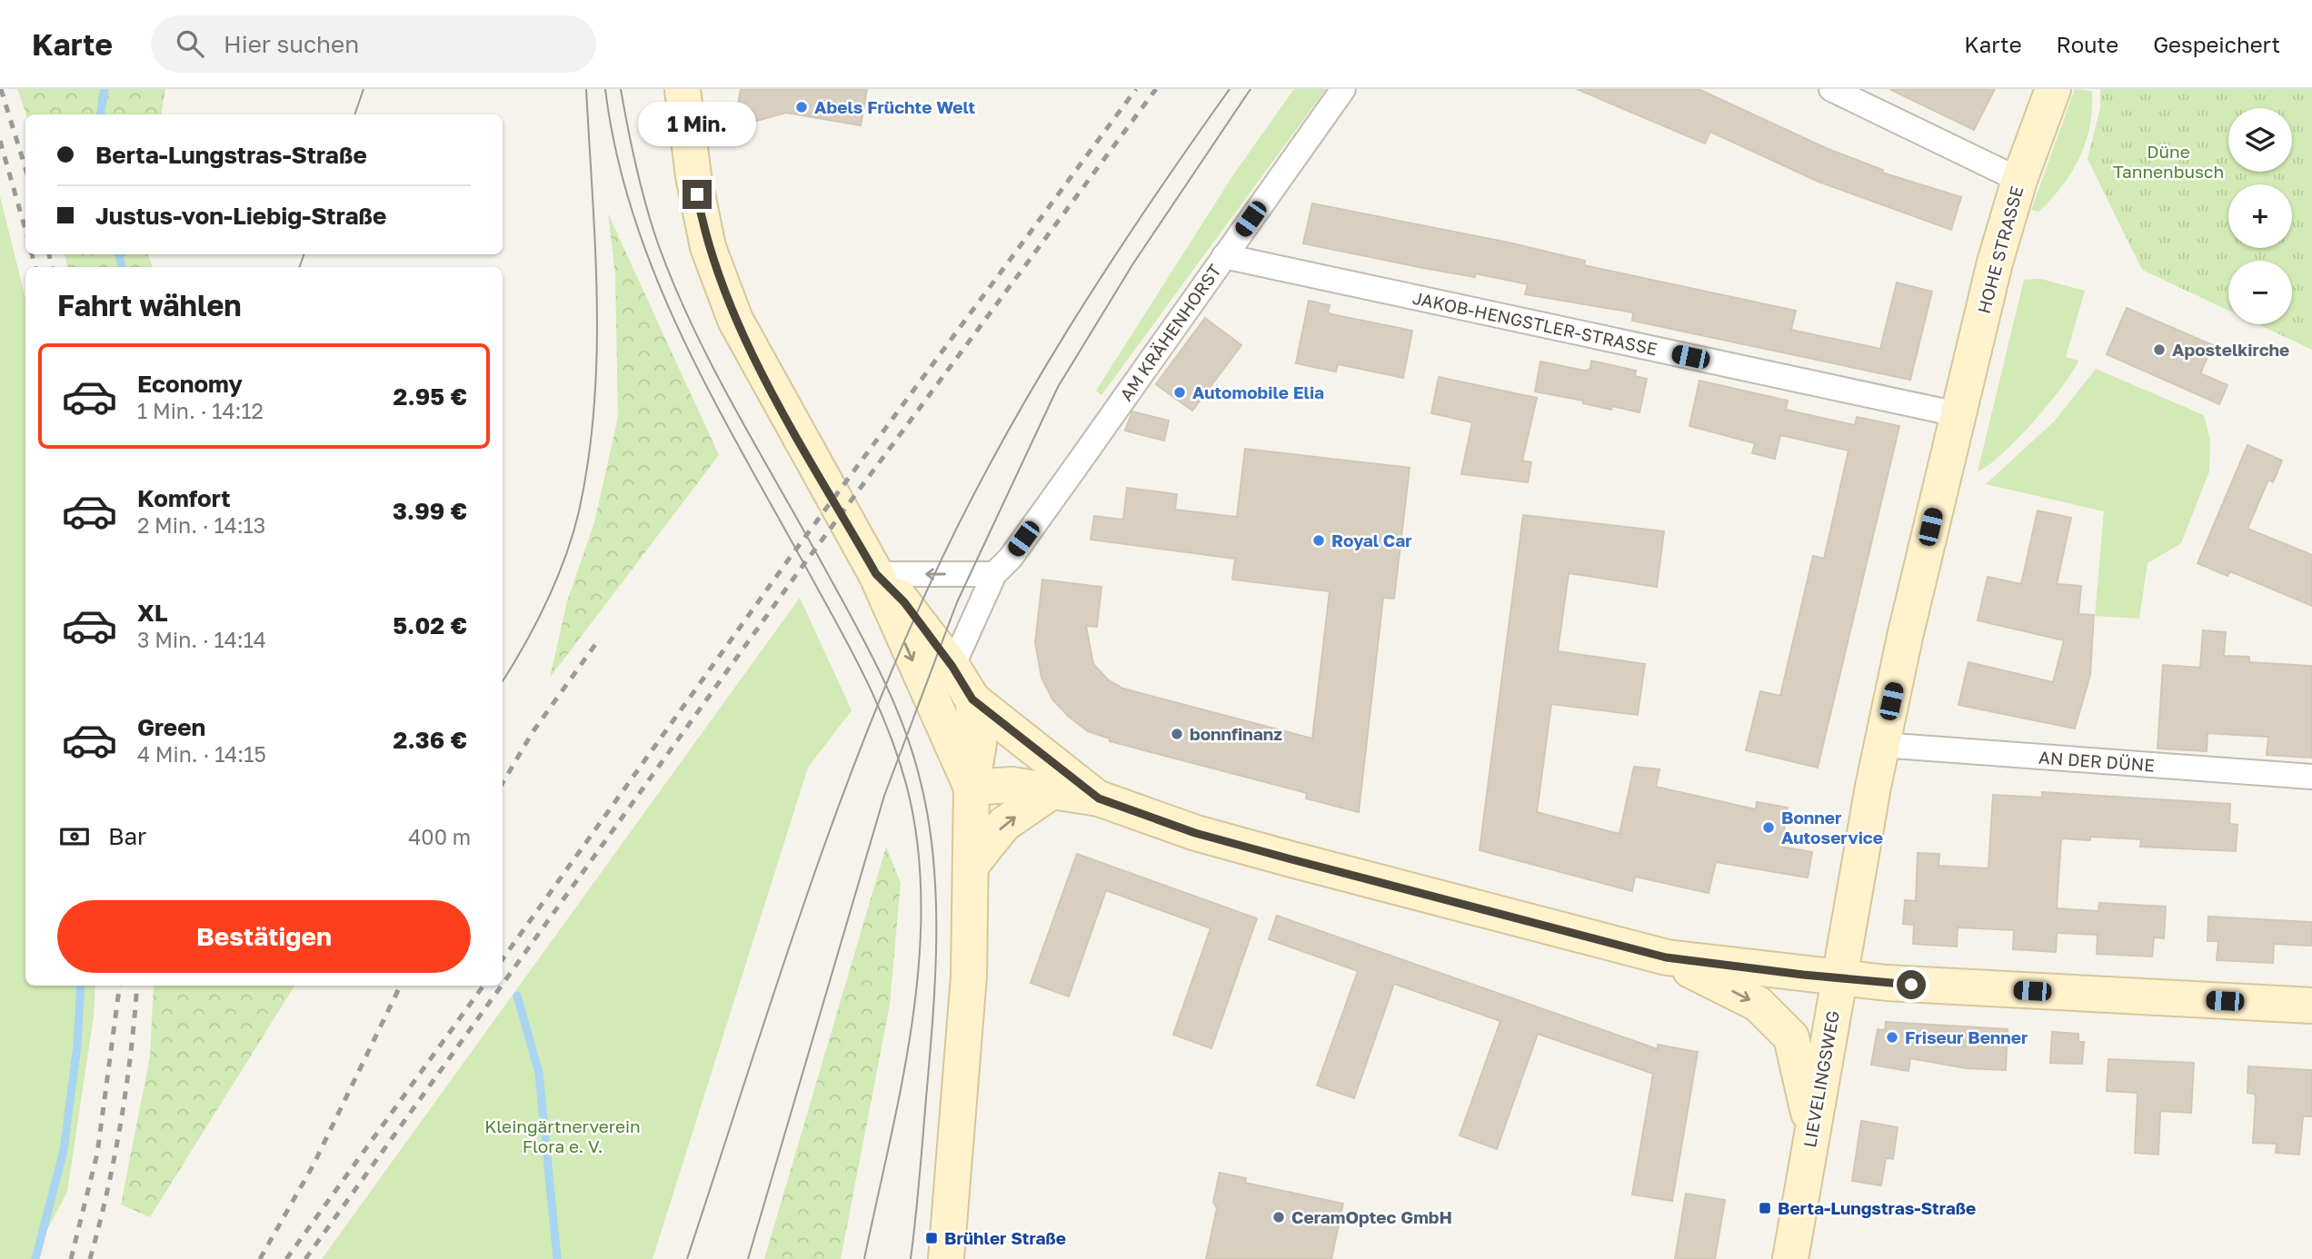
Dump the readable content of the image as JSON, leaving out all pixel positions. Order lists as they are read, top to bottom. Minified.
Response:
{"streets":{"street":["HOHE STRASSE","JAKOB-HENGSTLER-STRASSE","AM KRÄHENHORST","AN DER DÜNE","LIEVELINGSWEG"]},"crossings":[["HOHE STRASSE","JAKOB-HENGSTLER-STRASSE"],["HOHE STRASSE","LIEVELINGSWEG"],["JAKOB-HENGSTLER-STRASSE","AM KRÄHENHORST"],["JAKOB-HENGSTLER-STRASSE","LIEVELINGSWEG"],["AN DER DÜNE","LIEVELINGSWEG"]],"parks":["Düne Tannenbusch","Kleingärtnerverein Flora e. V."],"places":{"other":["Abels Früchte Welt","Apostelkirche","Automobile Elia","Royal Car","bonnfinanz","Bonner Autoservice","Friseur Benner","CeramOptec GmbH"],"transit":["Berta-Lungstras-Straße","Brühler Straße"]},"page":{"header":"Karte","search":"Hier suchen","nav":["Karte","Route","Gespeichert"],"bubble":"1 Min.","map_buttons":["+","−"],"banner":["Berta-Lungstras-Straße","Justus-von-Liebig-Straße"],"heading":"Fahrt wählen","list":[{"name":"Economy","note":"1 Min. · 14:12","value":"2.95 €"},{"name":"Komfort","note":"2 Min. · 14:13","value":"3.99 €"},{"name":"XL","note":"3 Min. · 14:14","value":"5.02 €"},{"name":"Green","note":"4 Min. · 14:15","value":"2.36 €"}],"pay":["Bar","400 m"],"buttons":"Bestätigen"}}
